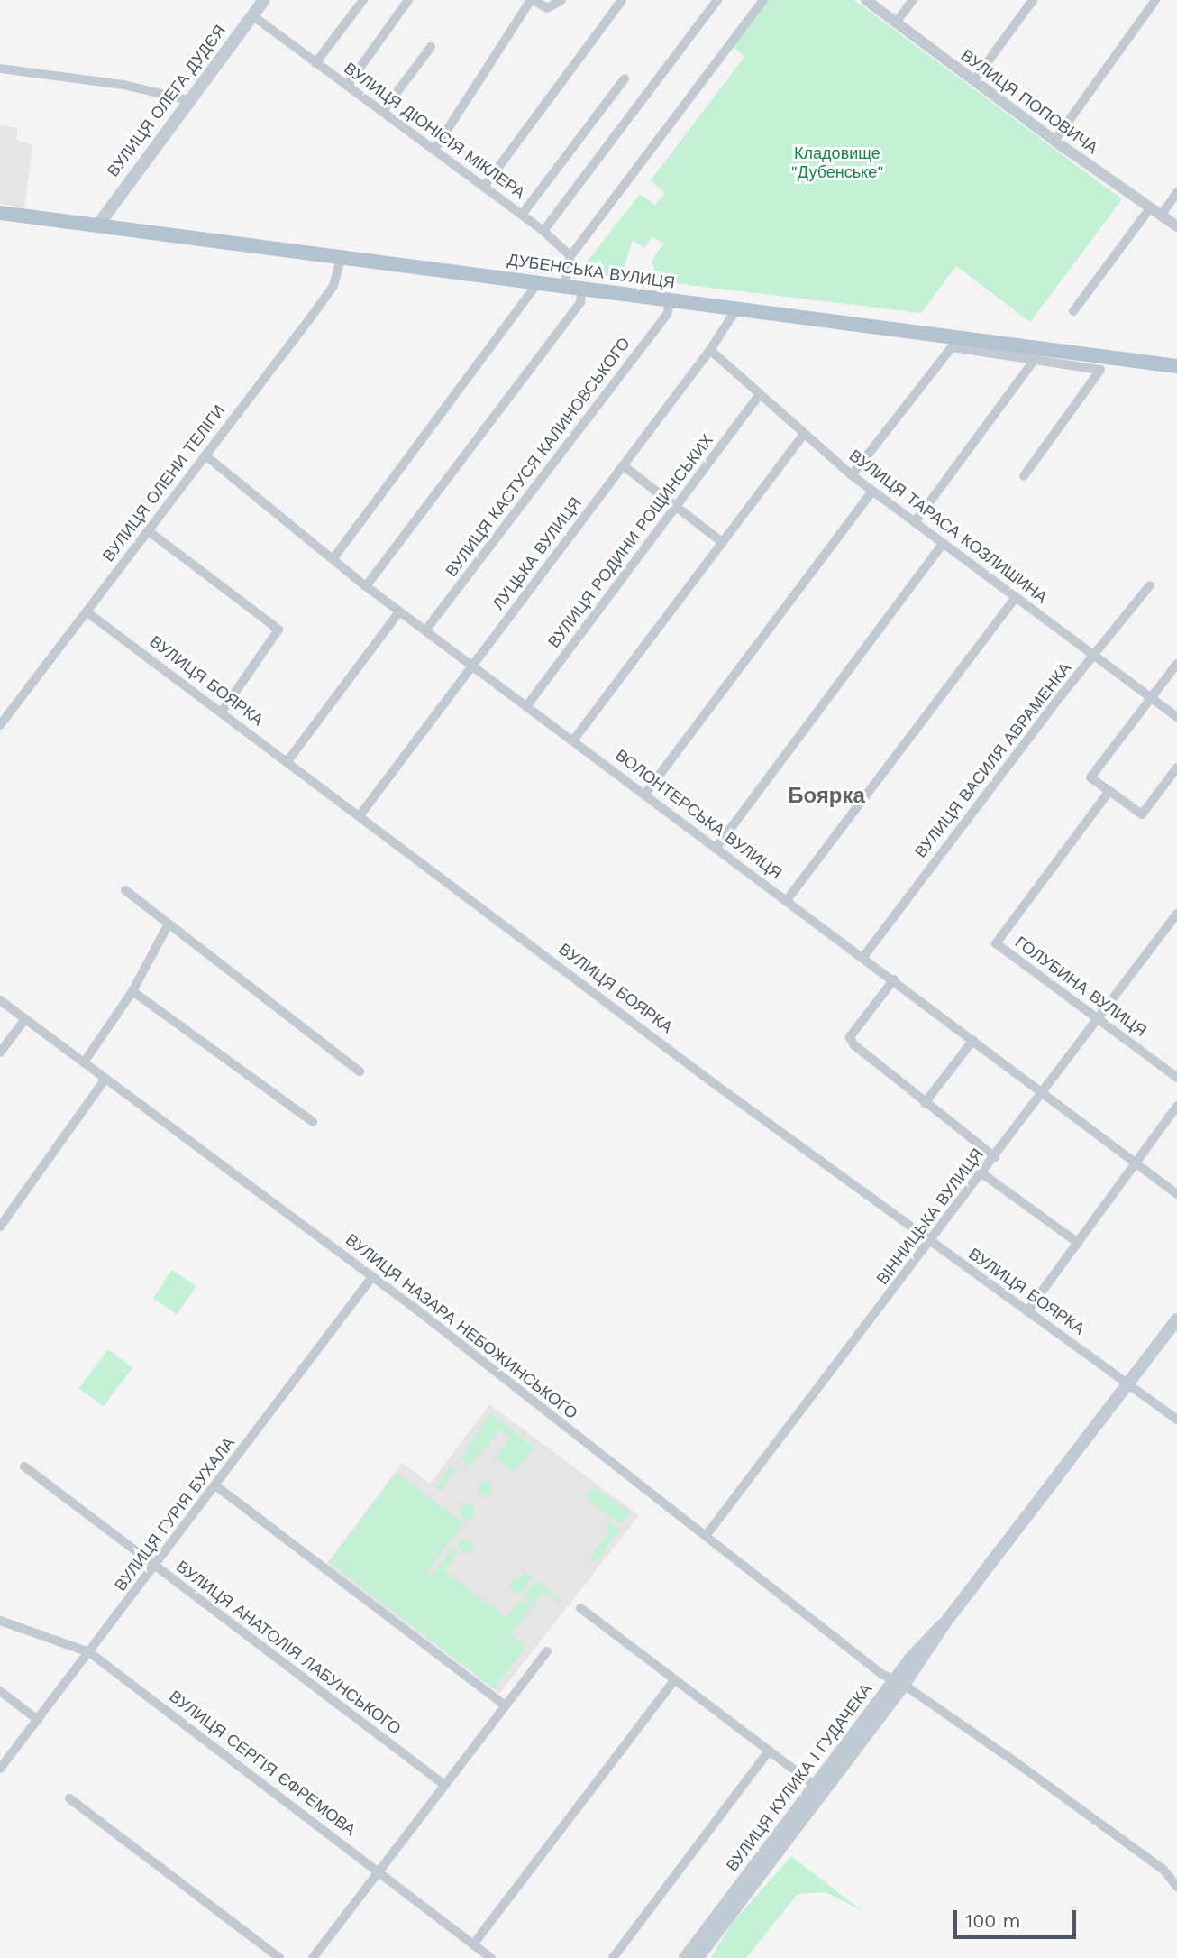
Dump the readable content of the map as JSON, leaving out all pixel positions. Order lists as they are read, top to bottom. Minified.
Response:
{"streets":{"main road":["ВУЛИЦЯ ОЛЕГА ДУДЄЯ","ДУБЕНСЬКА ВУЛИЦЯ","ВУЛИЦЯ КУЛИКА І ГУДАЧЕКА"],"street":["ВУЛИЦЯ ПОПОВИЧА","ВУЛИЦЯ ДІОНІСІЯ МІКЛЕРА","ВУЛИЦЯ КАСТУСЯ КАЛИНОВСЬКОГО","ВУЛИЦЯ ОЛЕНИ ТЕЛІГИ","ВУЛИЦЯ ТАРАСА КОЗЛИШИНА","ВУЛИЦЯ РОДИНИ РОЩИНСЬКИХ","ЛУЦЬКА ВУЛИЦЯ","ВУЛИЦЯ БОЯРКА","ВУЛИЦЯ ВАСИЛЯ АВРАМЕНКА","ВОЛОНТЕРСЬКА ВУЛИЦЯ","ГОЛУБИНА ВУЛИЦЯ","ВІННИЦЬКА ВУЛИЦЯ","ВУЛИЦЯ НАЗАРА НЕБОЖИНСЬКОГО","ВУЛИЦЯ ГУРІЯ БУХАЛА","ВУЛИЦЯ АНАТОЛІЯ ЛАБУНСЬКОГО","ВУЛИЦЯ СЕРГІЯ ЄФРЕМОВА"]},"crossings":[["ВУЛИЦЯ ОЛЕГА ДУДЄЯ","ВУЛИЦЯ ДІОНІСІЯ МІКЛЕРА"],["ВУЛИЦЯ ОЛЕГА ДУДЄЯ","ДУБЕНСЬКА ВУЛИЦЯ"],["ДУБЕНСЬКА ВУЛИЦЯ","ВУЛИЦЯ КАСТУСЯ КАЛИНОВСЬКОГО"],["ДУБЕНСЬКА ВУЛИЦЯ","ВУЛИЦЯ ОЛЕНИ ТЕЛІГИ"],["ДУБЕНСЬКА ВУЛИЦЯ","ЛУЦЬКА ВУЛИЦЯ"],["ВУЛИЦЯ КАСТУСЯ КАЛИНОВСЬКОГО","ВОЛОНТЕРСЬКА ВУЛИЦЯ"],["ВУЛИЦЯ ОЛЕНИ ТЕЛІГИ","ВУЛИЦЯ БОЯРКА"],["ВУЛИЦЯ ОЛЕНИ ТЕЛІГИ","ВОЛОНТЕРСЬКА ВУЛИЦЯ"],["ВУЛИЦЯ ТАРАСА КОЗЛИШИНА","ВУЛИЦЯ РОДИНИ РОЩИНСЬКИХ"],["ВУЛИЦЯ ТАРАСА КОЗЛИШИНА","ЛУЦЬКА ВУЛИЦЯ"],["ВУЛИЦЯ ТАРАСА КОЗЛИШИНА","ВУЛИЦЯ ВАСИЛЯ АВРАМЕНКА"],["ВУЛИЦЯ РОДИНИ РОЩИНСЬКИХ","ВОЛОНТЕРСЬКА ВУЛИЦЯ"],["ЛУЦЬКА ВУЛИЦЯ","ВУЛИЦЯ БОЯРКА"],["ЛУЦЬКА ВУЛИЦЯ","ВОЛОНТЕРСЬКА ВУЛИЦЯ"],["ВУЛИЦЯ БОЯРКА","ВІННИЦЬКА ВУЛИЦЯ"],["ВУЛИЦЯ БОЯРКА","ВУЛИЦЯ КУЛИКА І ГУДАЧЕКА"],["ВУЛИЦЯ ВАСИЛЯ АВРАМЕНКА","ВОЛОНТЕРСЬКА ВУЛИЦЯ"],["ВОЛОНТЕРСЬКА ВУЛИЦЯ","ВІННИЦЬКА ВУЛИЦЯ"],["ГОЛУБИНА ВУЛИЦЯ","ВІННИЦЬКА ВУЛИЦЯ"],["ВІННИЦЬКА ВУЛИЦЯ","ВУЛИЦЯ НАЗАРА НЕБОЖИНСЬКОГО"],["ВУЛИЦЯ НАЗАРА НЕБОЖИНСЬКОГО","ВУЛИЦЯ ГУРІЯ БУХАЛА"],["ВУЛИЦЯ НАЗАРА НЕБОЖИНСЬКОГО","ВУЛИЦЯ КУЛИКА І ГУДАЧЕКА"],["ВУЛИЦЯ ГУРІЯ БУХАЛА","ВУЛИЦЯ АНАТОЛІЯ ЛАБУНСЬКОГО"],["ВУЛИЦЯ ГУРІЯ БУХАЛА","ВУЛИЦЯ СЕРГІЯ ЄФРЕМОВА"]],"districts":["Боярка"],"parks":["Кладовище \"Дубенське\""],"scale_bar":"100 m"}
